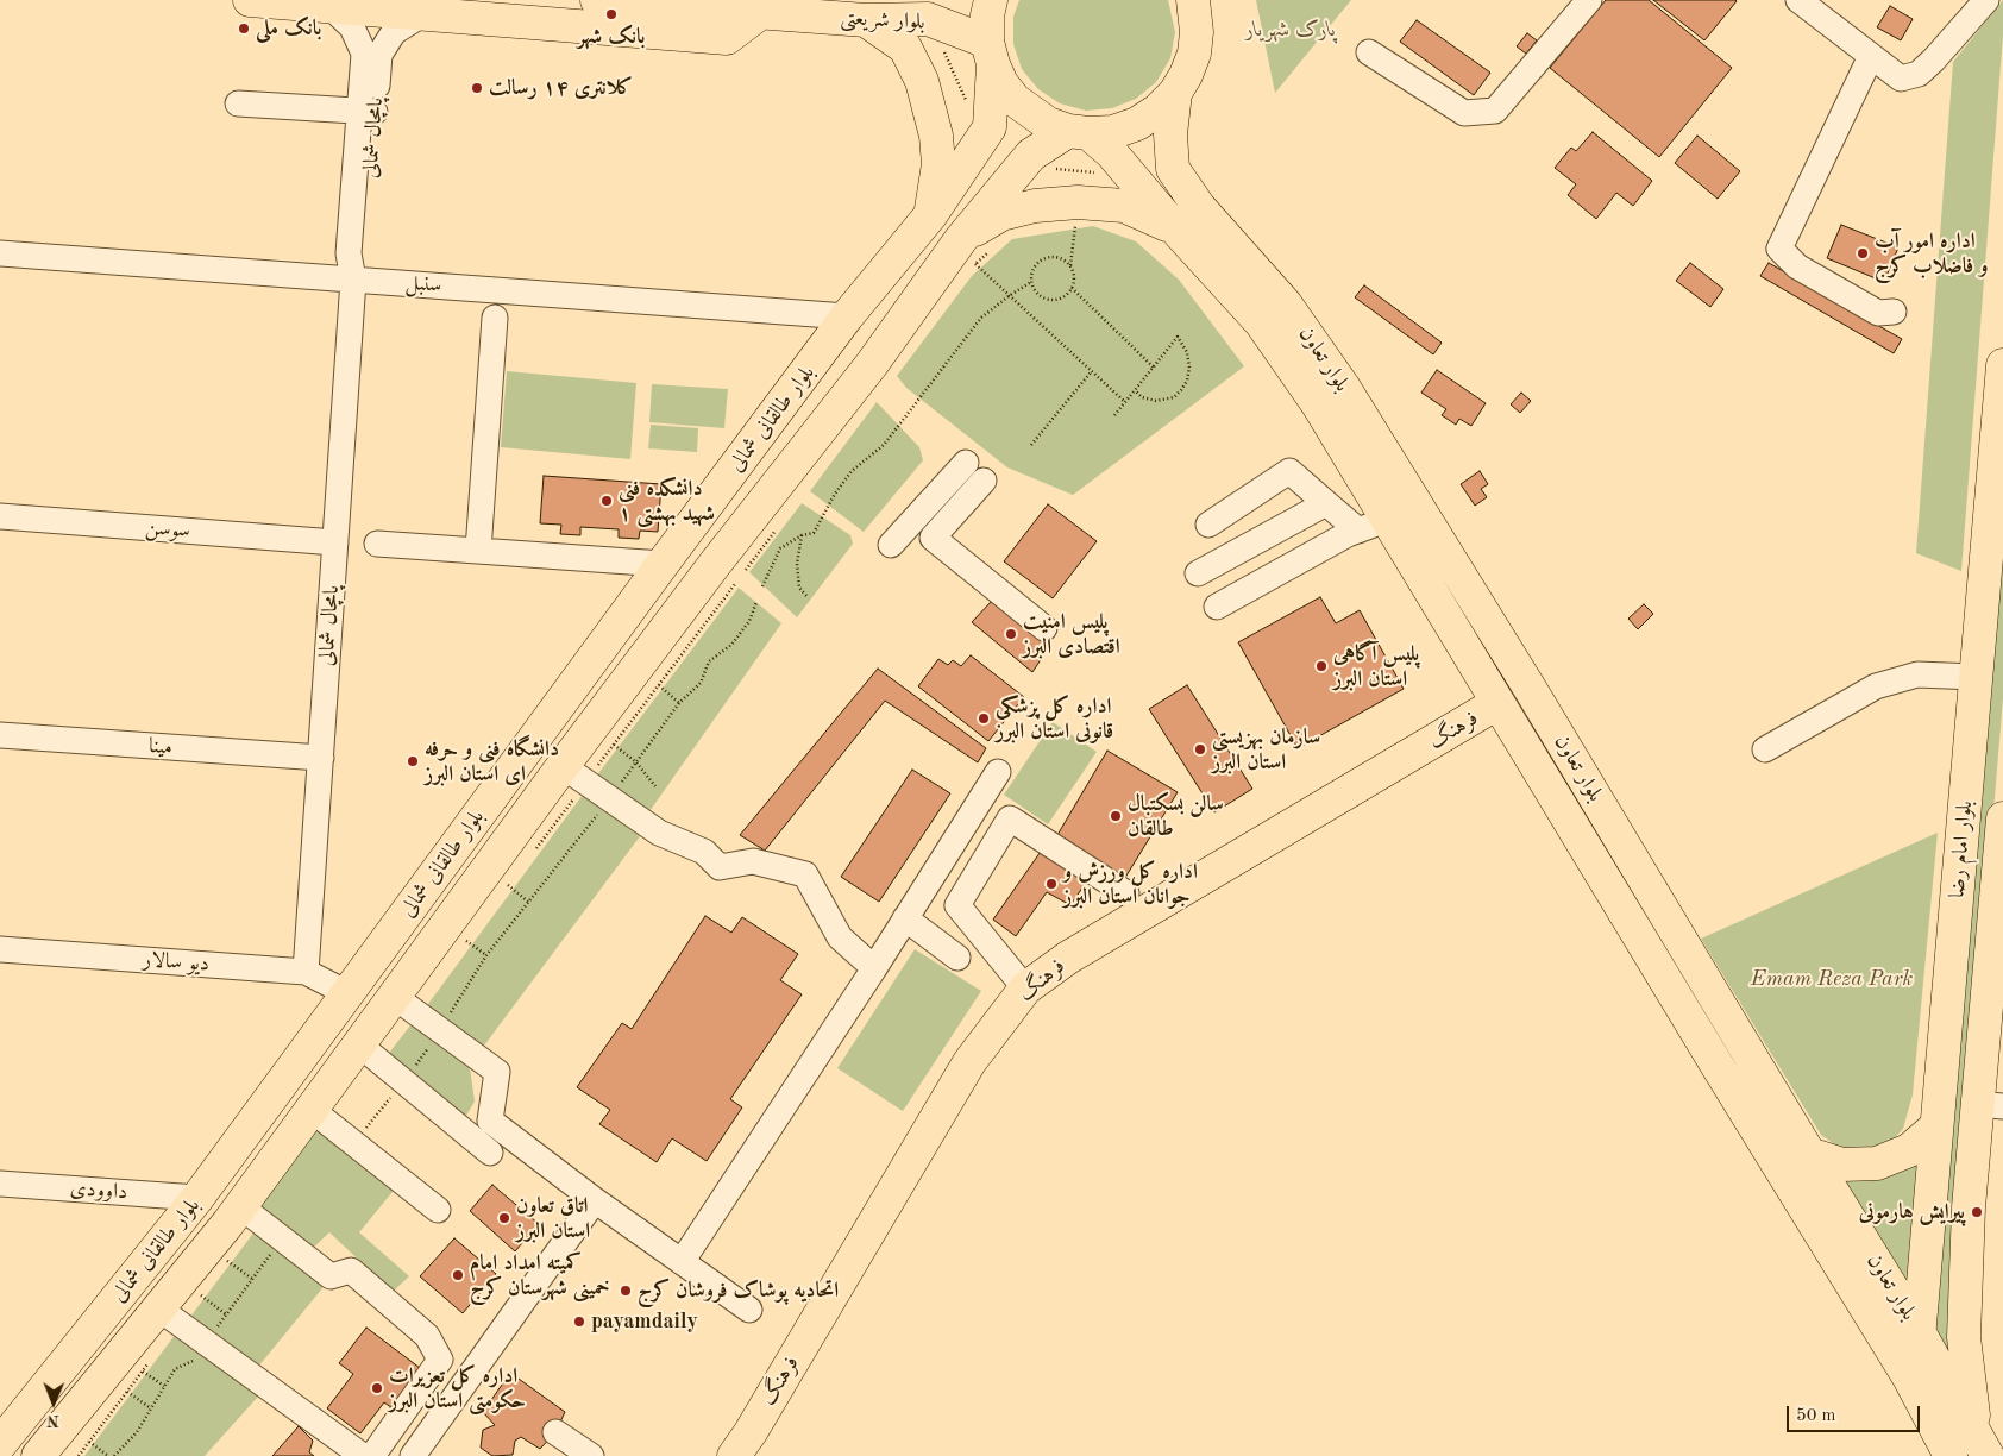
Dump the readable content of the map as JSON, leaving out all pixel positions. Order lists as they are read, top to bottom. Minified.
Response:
{"streets":{"main road":["بلوار شریعتی","بلوار تعاون","بلوار طالقانی شمالی","فرهنگ","بلوار امام رضا"],"street":["پامچال شمالی","سنبل","سوسن","مینا","دیو سالار","داوودی"]},"crossings":[["بلوار شریعتی","بلوار طالقانی شمالی"],["پامچال شمالی","سنبل"],["پامچال شمالی","سوسن"],["پامچال شمالی","مینا"],["پامچال شمالی","دیو سالار"],["سنبل","بلوار طالقانی شمالی"],["بلوار تعاون","بلوار طالقانی شمالی"],["بلوار تعاون","فرهنگ"],["بلوار تعاون","بلوار امام رضا"],["بلوار طالقانی شمالی","دیو سالار"],["بلوار طالقانی شمالی","داوودی"]],"parks":["پارک شهریار","Emam Reza Park"],"places":["بانک شهر","بانک ملی","کلانتری ۱۴ رسالت","اداره امور آب و فاضلاب کرج","دانشکده فنی شهید بهشتی ۱","پلیس امنیت اقتصادی البرز","پلیس آگاهی استان البرز","اداره کل پزشکی قانونی استان البرز","سازمان بهزیستی استان البرز","دانشگاه فنی و حرفه ای استان البرز","سالن بسکتبال طالقان","اداره کل ورزش و جوانان استان البرز","پیرایش هارمونی","اتاق تعاون استان البرز","کمیته امداد امام خمینی شهرستان کرج","اتحادیه پوشاک فروشان کرج","payamdaily","اداره کل تعزیرات حکومتی استان البرز"],"scale_bar":"50 m","north":"bottom"}
